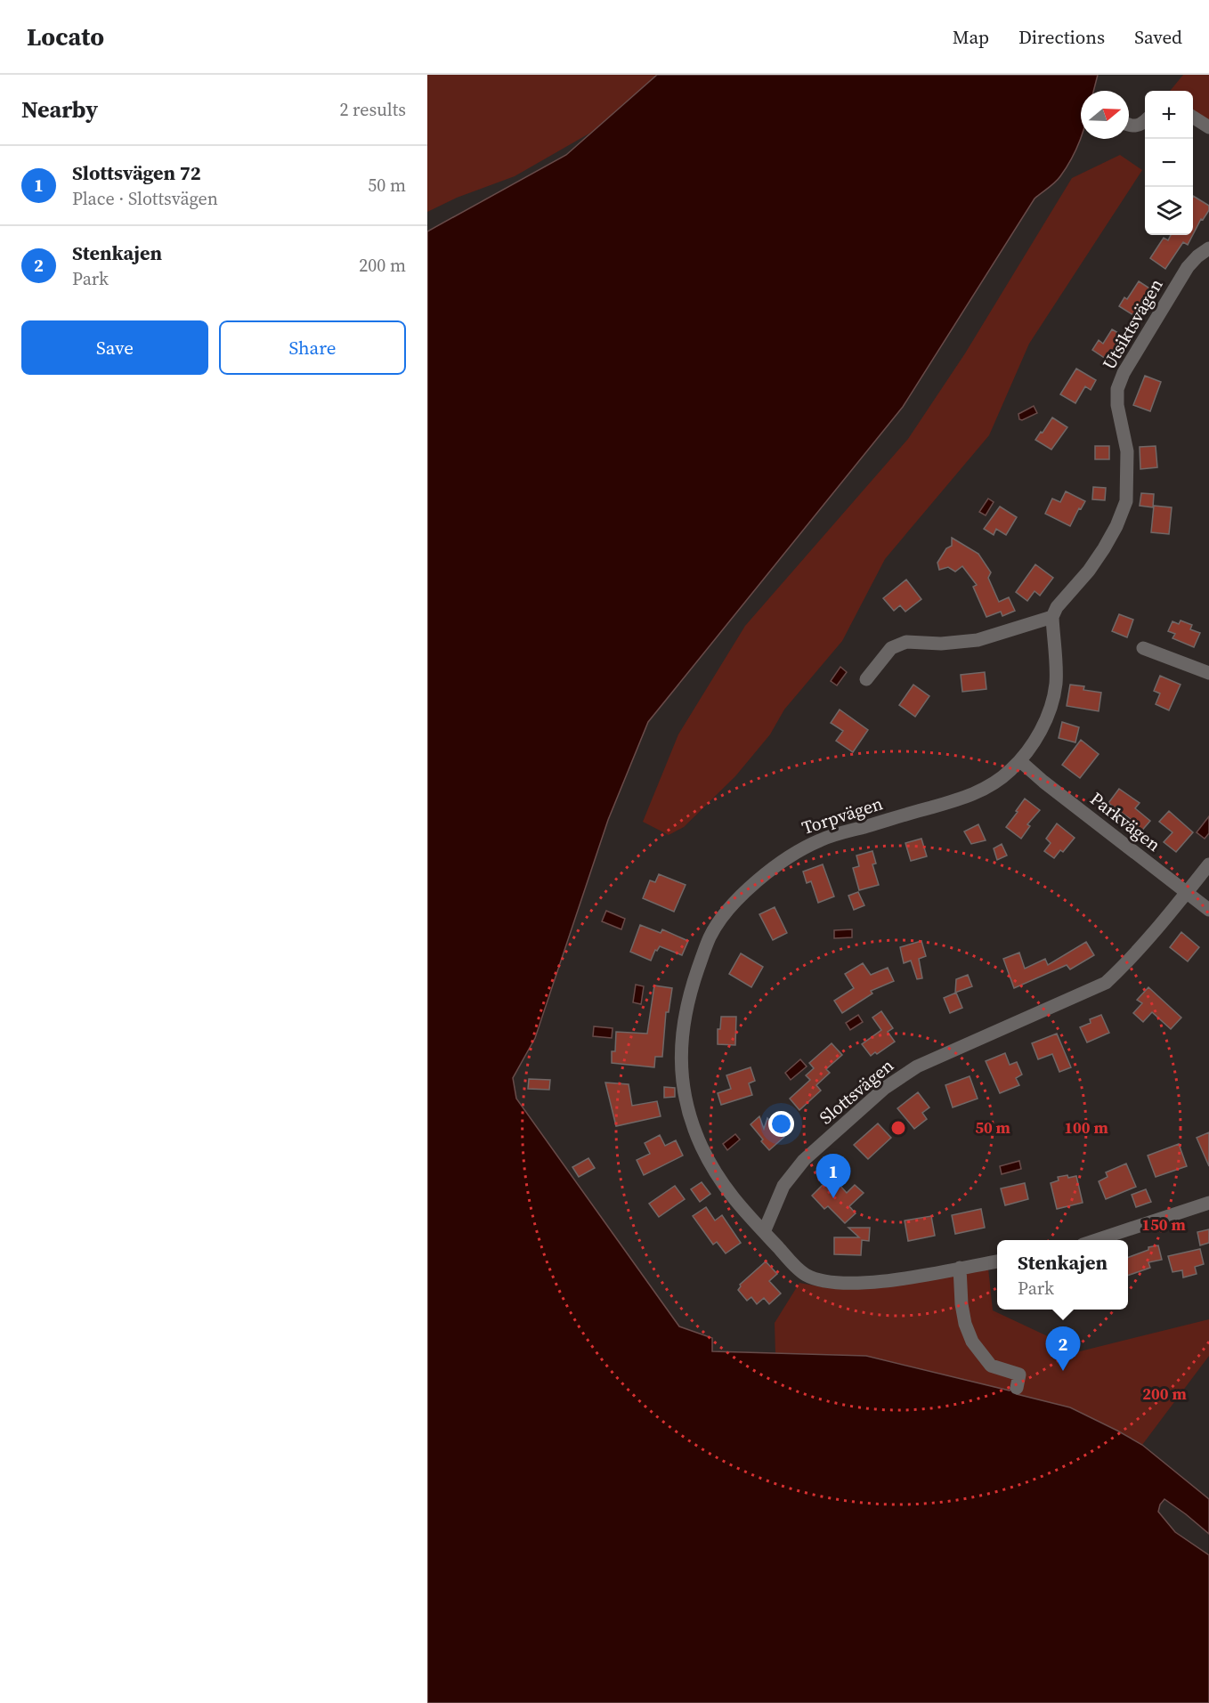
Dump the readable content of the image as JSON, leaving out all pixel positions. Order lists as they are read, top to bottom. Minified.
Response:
{"streets":{"street":["Utsiktsvägen","Torpvägen","Parkvägen","Slottsvägen"]},"crossings":[["Utsiktsvägen","Torpvägen"],["Torpvägen","Parkvägen"],["Torpvägen","Slottsvägen"],["Parkvägen","Slottsvägen"]],"north":"right","page":{"header":"Locato","nav":["Map","Directions","Saved"],"heading":["Nearby","2 results"],"map_buttons":["+","−"],"list":[{"mark":"1","name":"Slottsvägen 72","note":"Place · Slottsvägen","value":"50 m"},{"mark":"2","name":"Stenkajen","note":"Park","value":"200 m"}],"buttons":["Save","Share"],"pins":["1","2"],"popup":["Stenkajen","Park"]},"rings":["50 m","100 m","150 m","200 m"]}
